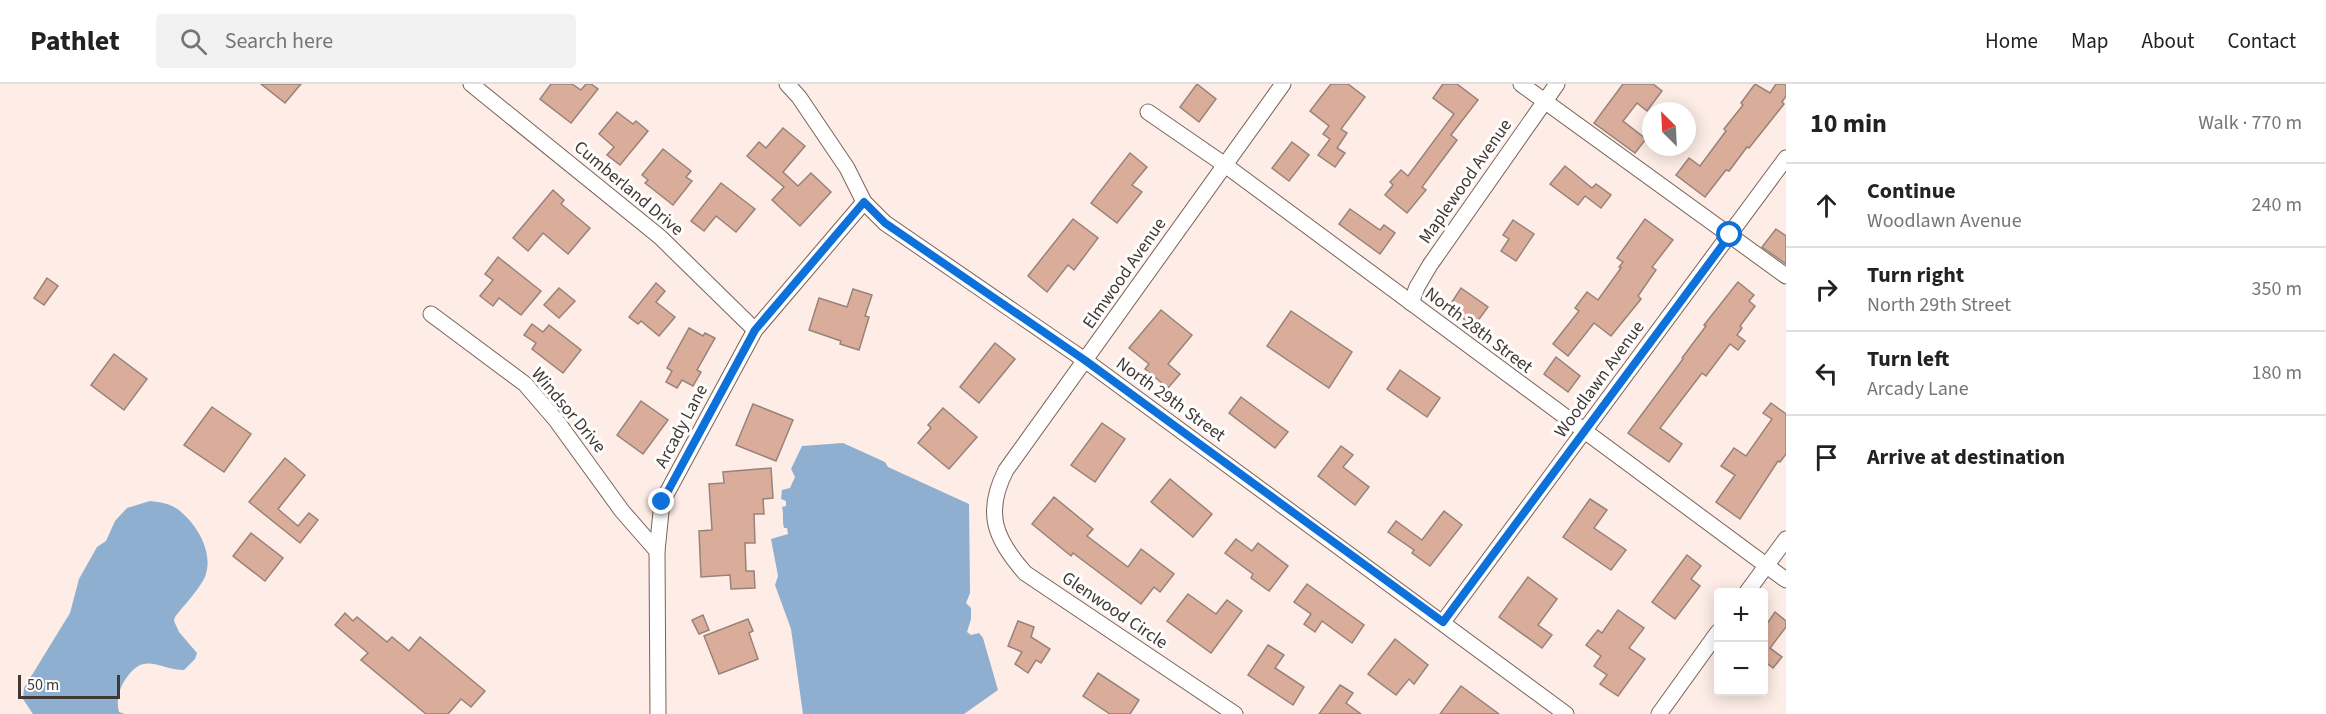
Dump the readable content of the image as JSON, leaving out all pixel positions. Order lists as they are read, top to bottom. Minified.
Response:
{"streets":{"street":["Maplewood Avenue","Cumberland Drive","Elmwood Avenue","North 28th Street","Woodlawn Avenue","North 29th Street","Windsor Drive","Arcady Lane","Glenwood Circle"]},"crossings":[["Maplewood Avenue","North 28th Street"],["Cumberland Drive","Arcady Lane"],["Elmwood Avenue","North 28th Street"],["Elmwood Avenue","North 29th Street"],["Elmwood Avenue","Glenwood Circle"],["North 28th Street","Woodlawn Avenue"],["Woodlawn Avenue","North 29th Street"],["North 29th Street","Arcady Lane"],["Windsor Drive","Arcady Lane"]],"scale_bar":"50 m","north":"top left","page":{"header":"Pathlet","search":"Search here","nav":["Home","Map","About","Contact"],"heading":["10 min","Walk · 770 m"],"list":[["Continue","Woodlawn Avenue","240 m"],["Turn right","North 29th Street","350 m"],["Turn left","Arcady Lane","180 m"],"Arrive at destination"],"map_buttons":["+","−"],"scale":"50 m"}}
